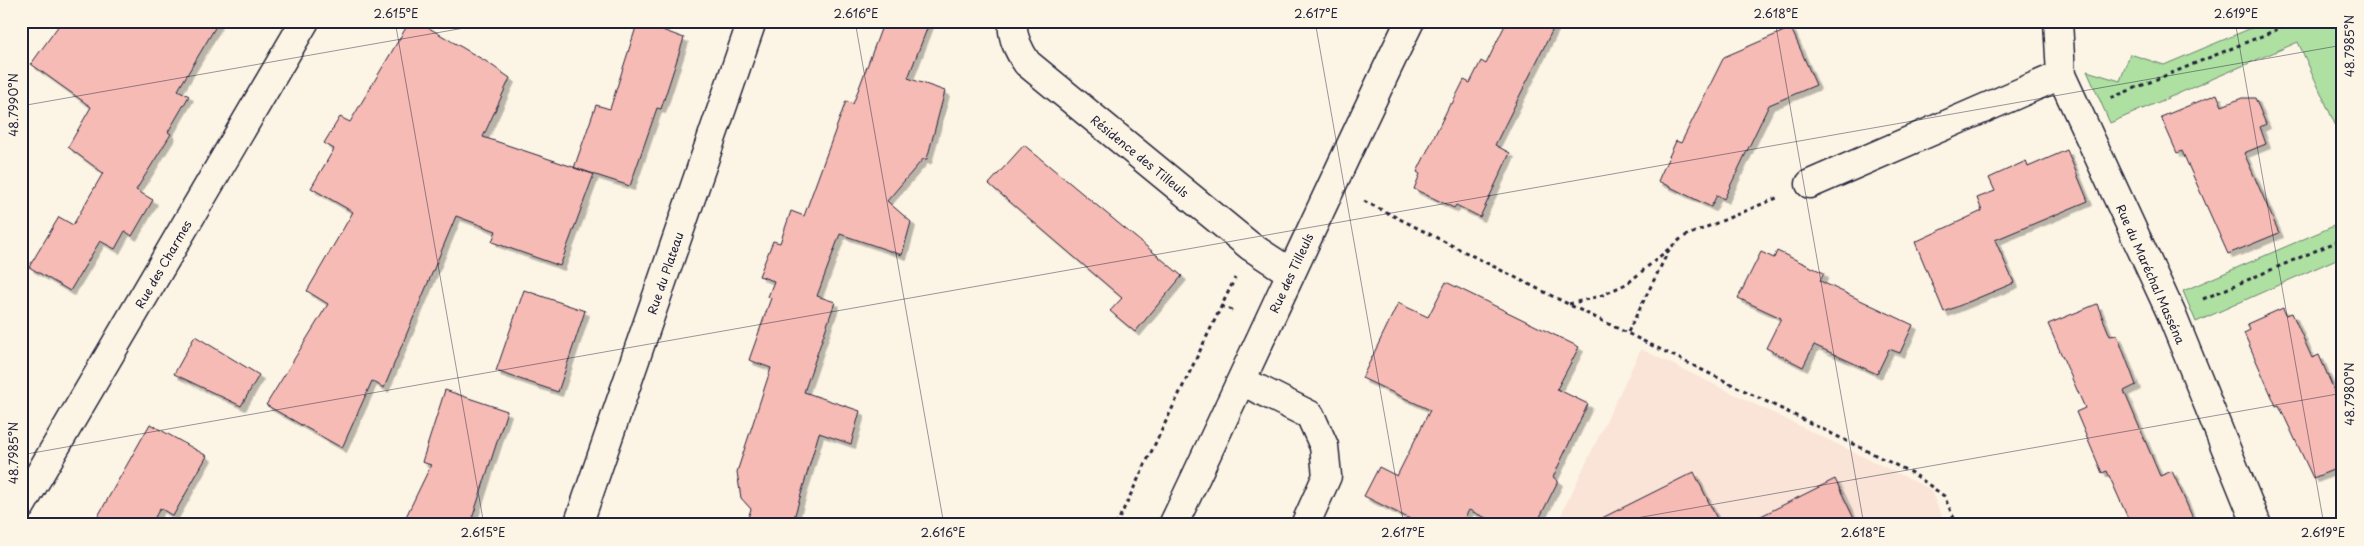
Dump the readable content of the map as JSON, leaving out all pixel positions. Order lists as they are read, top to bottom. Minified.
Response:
{"streets":{"street":["Résidence des Tilleuls","Rue des Charmes","Rue du Plateau","Rue des Tilleuls","Rue du Maréchal Masséna"]},"crossings":[["Résidence des Tilleuls","Rue des Tilleuls"]],"coordinates":["2.615°E","2.616°E","2.617°E","2.618°E","2.619°E","48.7985°N","48.7990°N","48.7980°N"]}
